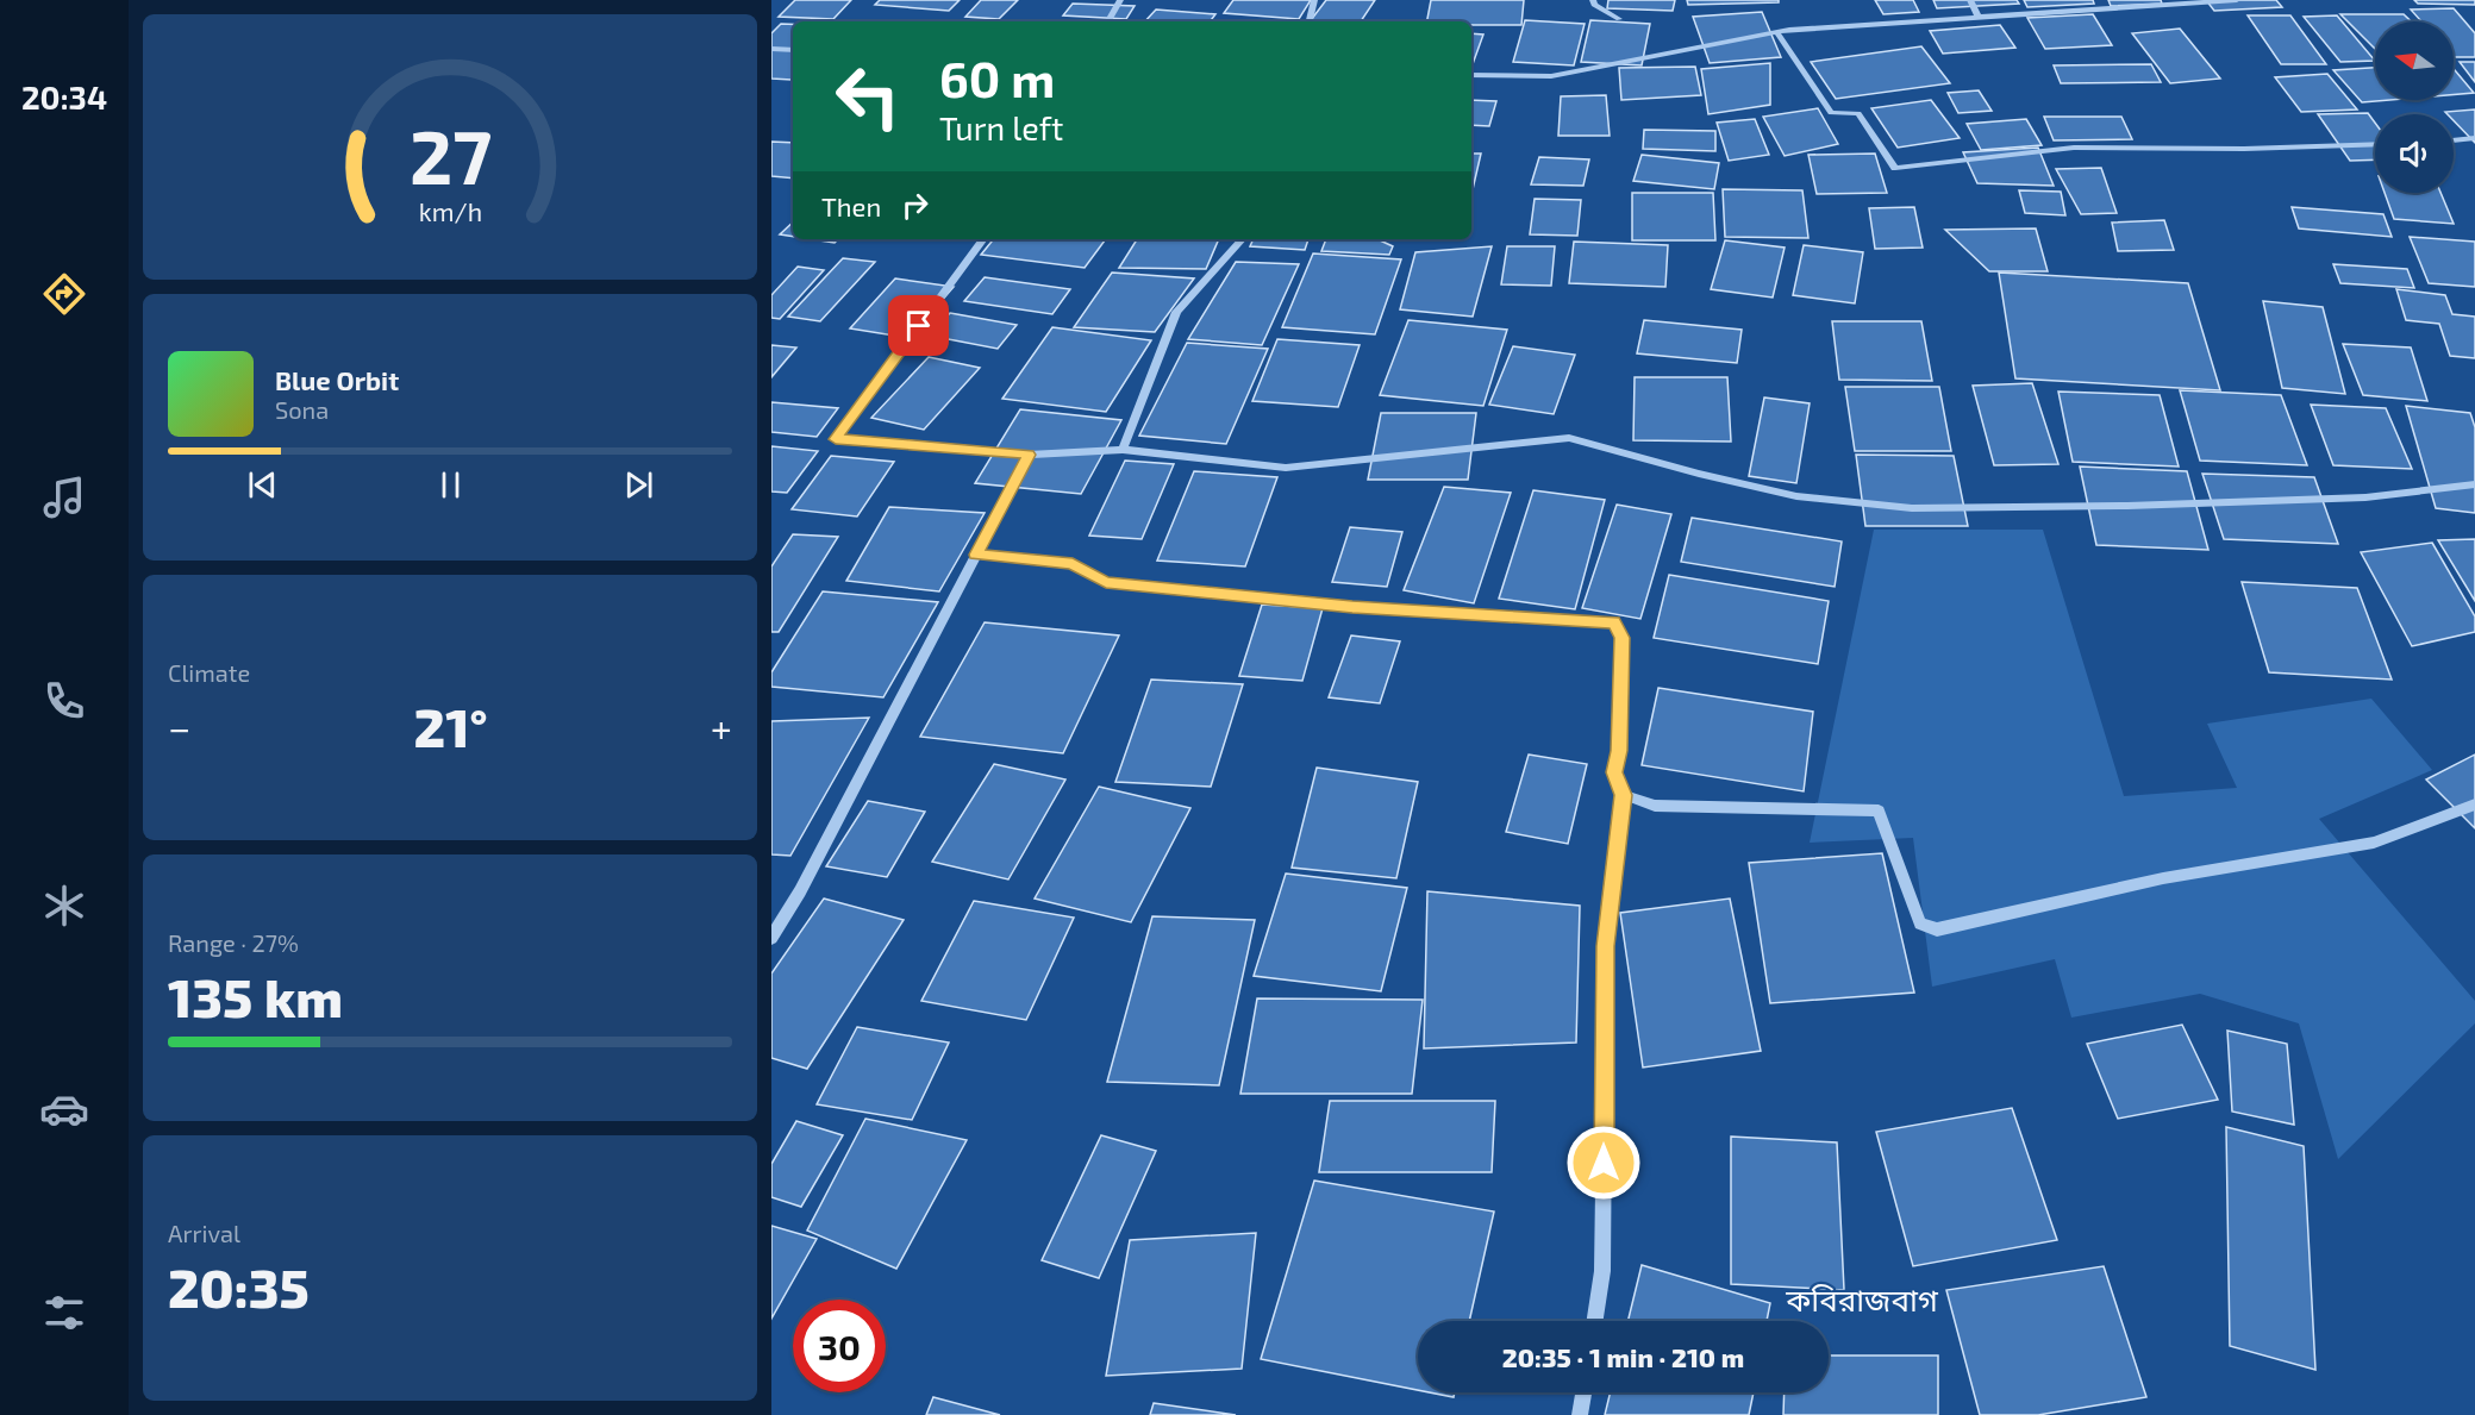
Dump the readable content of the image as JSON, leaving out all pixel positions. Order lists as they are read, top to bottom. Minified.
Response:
{"districts":["কবিরাজবাগ"],"north":"left","page":{"tabs":"20:34","turn":["60 m","Turn left"],"then":"Then","song":["Blue Orbit","Sona"],"tile":["Climate",["Range · 27%","135 km"],["Arrival","20:35"]],"heat":["−","21°","+"],"limit":"30","trip":"20:35 · 1 min · 210 m","gauge":["27","km/h"]}}
